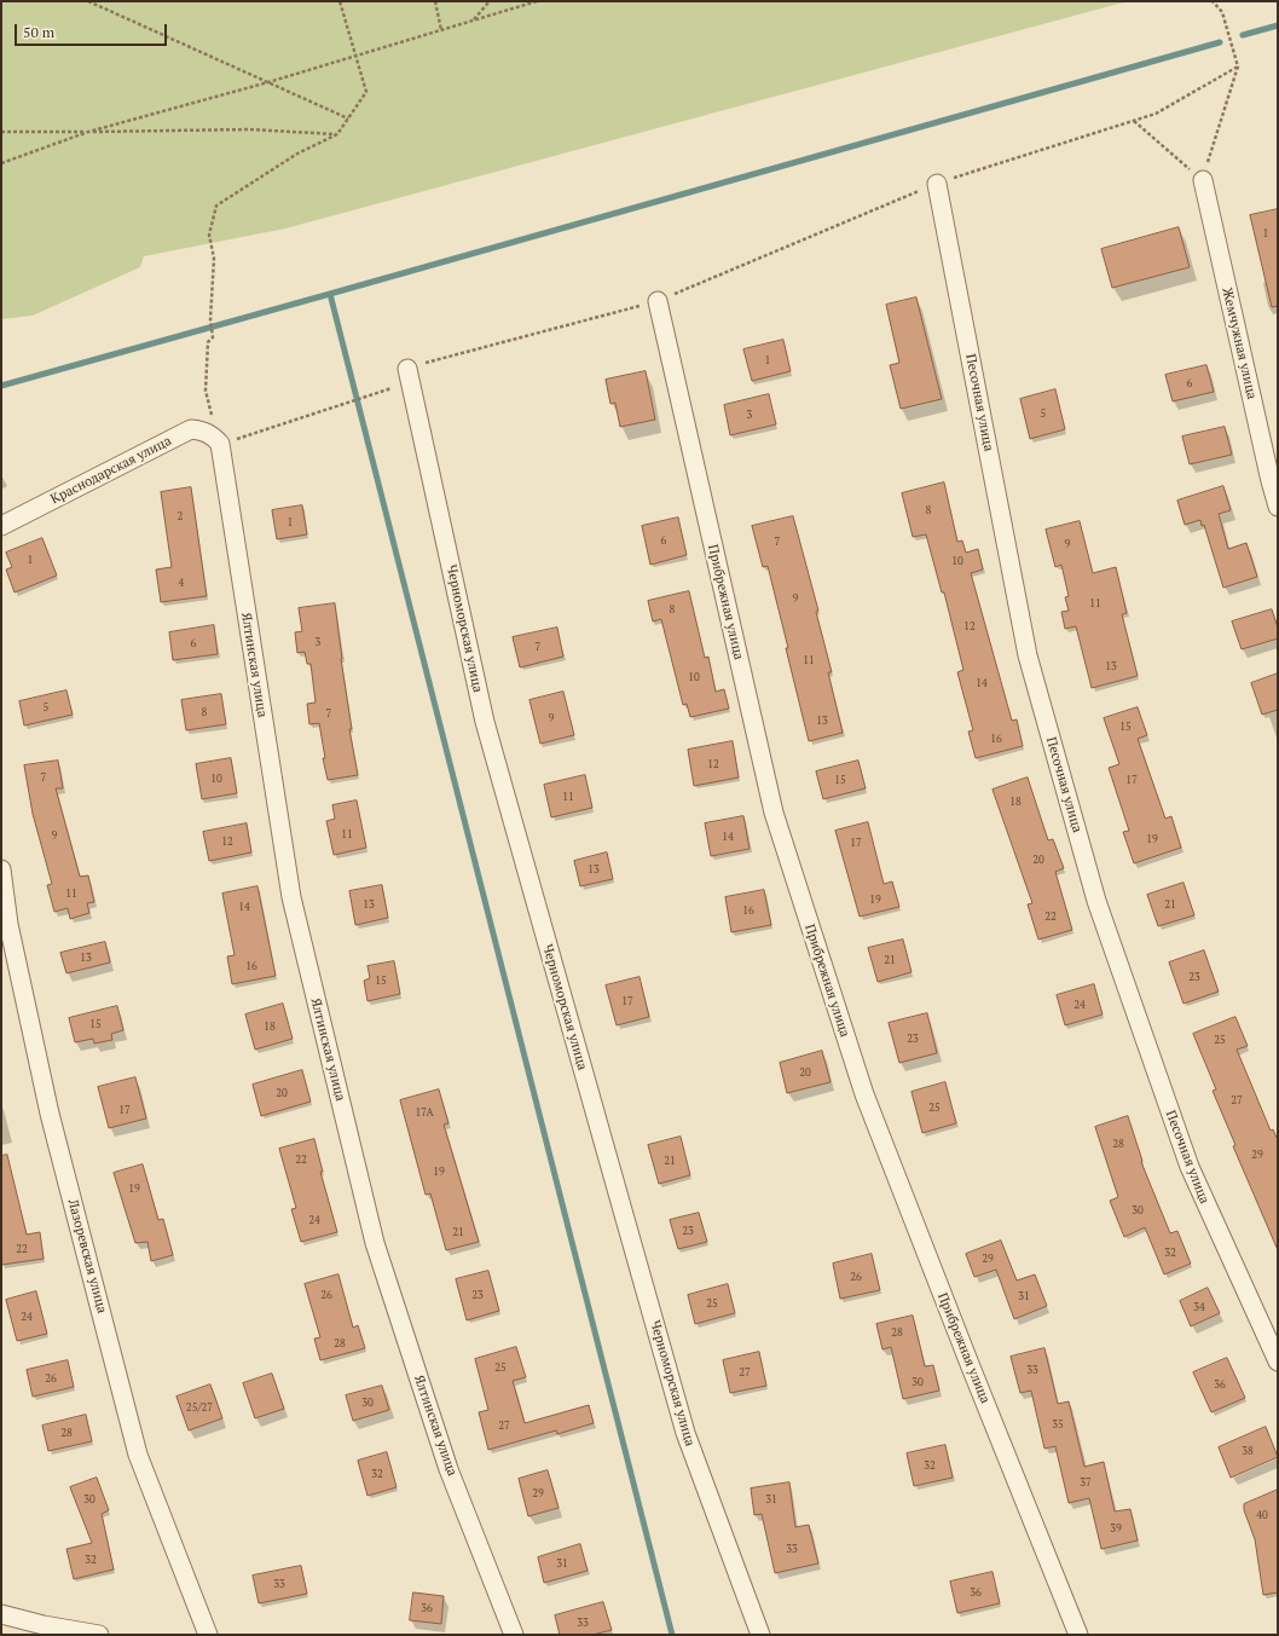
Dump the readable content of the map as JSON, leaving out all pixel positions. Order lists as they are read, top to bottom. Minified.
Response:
{"streets":{"street":["Жемчужная улица","Песочная улица","Краснодарская улица","Прибрежная улица","Черноморская улица","Ялтинская улица","Лазоревская улица"]},"crossings":[["Краснодарская улица","Ялтинская улица"]],"house_numbers":["1","1","6","5","3","8","2","1","6","7","9","1","10","4","9","11","8","12","3","6","7","11","13","10","14","5","8","7","9","13","15","16","12","7","10","15","17","11","18","11","9","14","19","12","17","20","13","11","19","13","21","14","16","22","13","21","16","23","15","17","24","15","18","23","25","20","20","27","25","17","17А","28","29","22","21","19","19","30","24","23","21","22","32","29","26","26","23","31","25","34","24","28","28","25","33","27","26","30","36","30","25/27","35","27","28","38","32","32","37","29","30","31","40","39","33","32","31","33","36","36","33"],"scale_bar":"50 m"}
